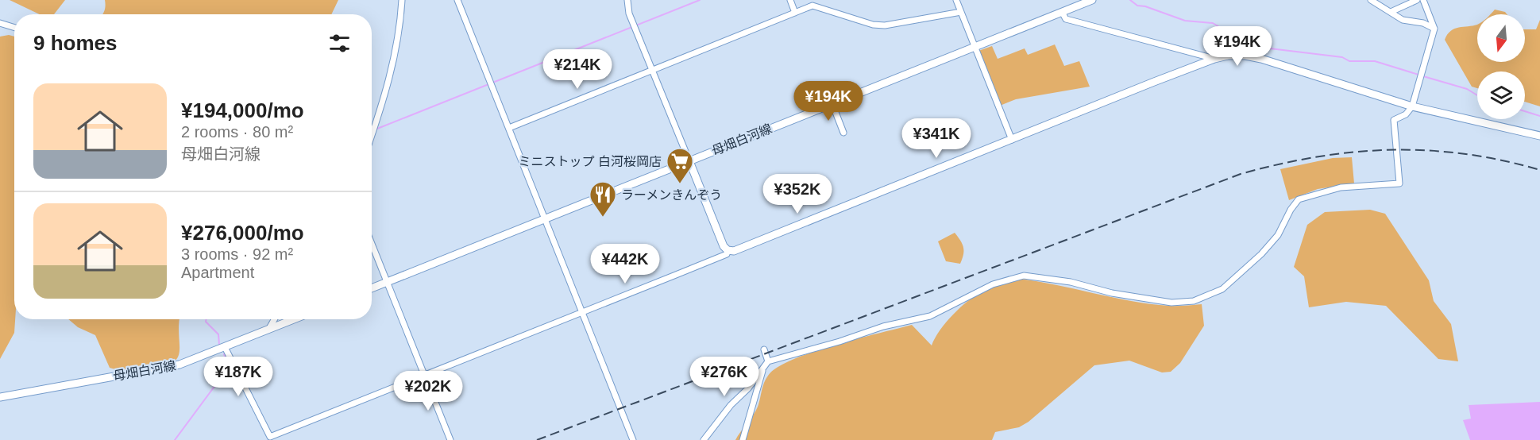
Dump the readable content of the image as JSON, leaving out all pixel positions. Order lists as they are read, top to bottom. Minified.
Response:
{"streets":{"main road":["母畑白河線"]},"places":{"supermarket":["ミニストップ 白河桜岡店"],"restaurant":["ラーメンきんぞう"]},"north":"bottom","page":{"heading":"9 homes","price":["¥194K","¥214K","¥194K","¥341K","¥352K","¥442K","¥187K","¥276K","¥202K"],"list":[{"name":"¥194,000/mo","note":"2 rooms · 80 m² · 母畑白河線"},{"name":"¥276,000/mo","note":"3 rooms · 92 m² · Apartment"}]}}
